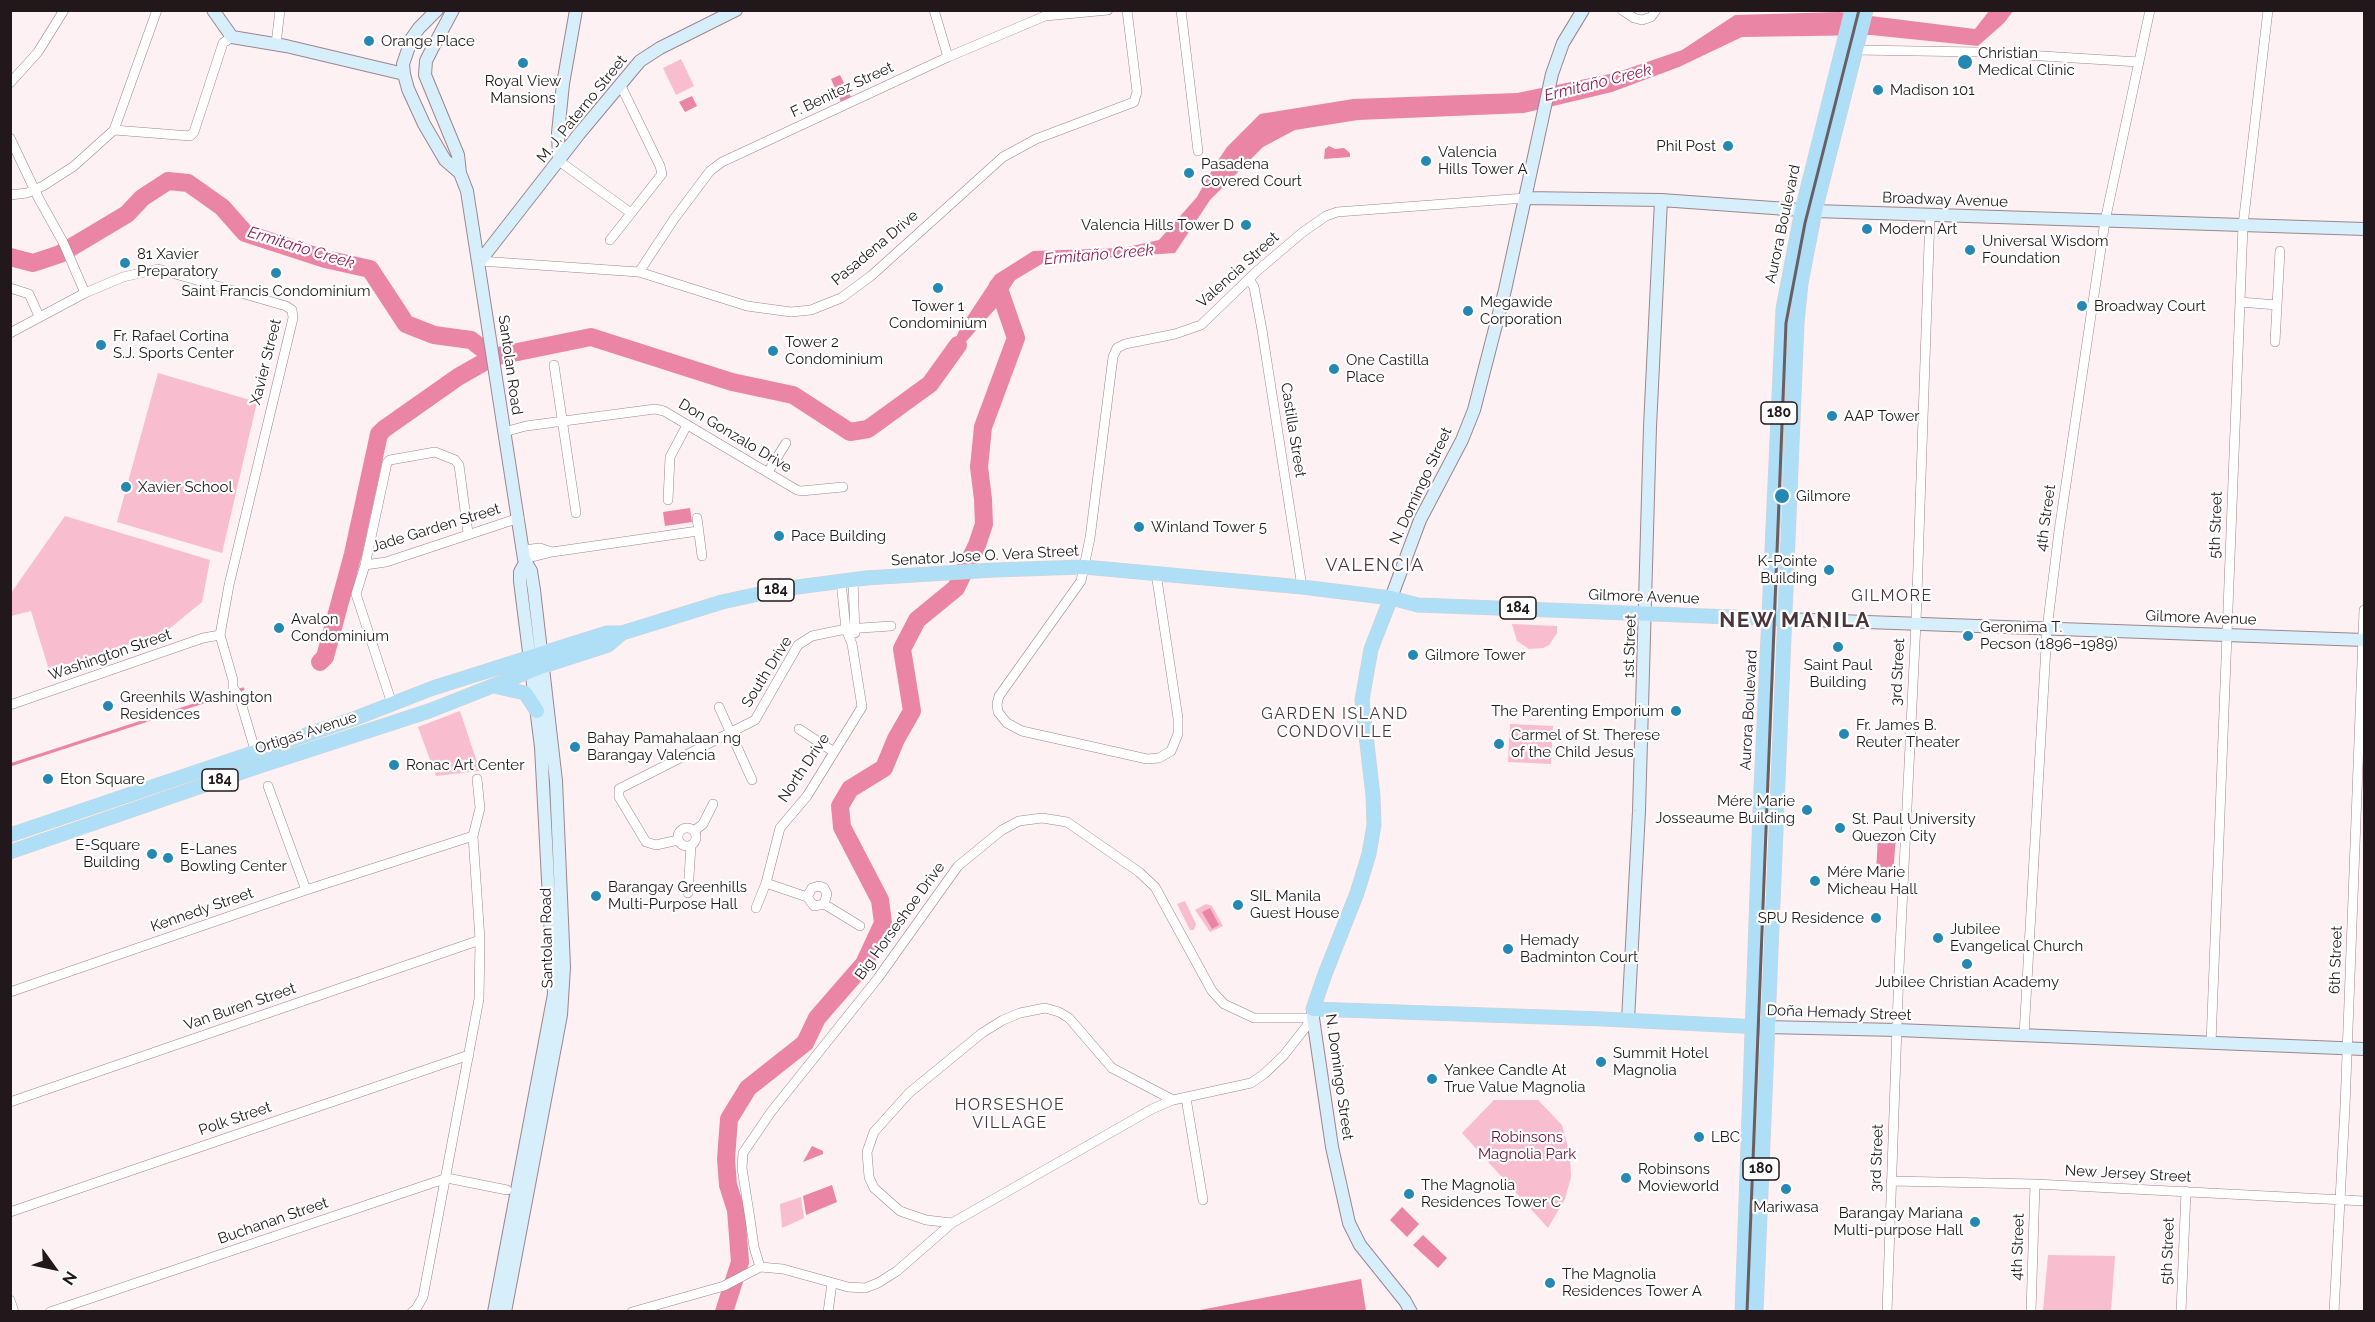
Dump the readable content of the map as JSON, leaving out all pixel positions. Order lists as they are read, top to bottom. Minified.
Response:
{"streets":{"main road":["M. J. Paterno Street","Broadway Avenue","Aurora Boulevard","Santolan Road","180","N. Domingo Street","Senator Jose O. Vera Street","184","Gilmore Avenue","1st Street","Ortigas Avenue","Doña Hemady Street"],"street":["F. Benitez Street","Pasadena Drive","Valencia Street","Xavier Street","Castilla Street","Don Gonzalo Drive","4th Street","5th Street","Jade Garden Street","Washington Street","South Drive","3rd Street","North Drive","Kennedy Street","Big Horseshoe Drive","6th Street","Van Buren Street","Polk Street","New Jersey Street","Buchanan Street"]},"crossings":[["F. Benitez Street","Pasadena Drive"],["M. J. Paterno Street","Pasadena Drive"],["M. J. Paterno Street","Santolan Road"],["Broadway Avenue","Aurora Boulevard"],["Broadway Avenue","Valencia Street"],["Broadway Avenue","N. Domingo Street"],["Broadway Avenue","4th Street"],["Broadway Avenue","5th Street"],["Broadway Avenue","1st Street"],["Broadway Avenue","3rd Street"],["Aurora Boulevard","Gilmore Avenue"],["Aurora Boulevard","Doña Hemady Street"],["Pasadena Drive","Santolan Road"],["Valencia Street","Castilla Street"],["Valencia Street","N. Domingo Street"],["Valencia Street","Senator Jose O. Vera Street"],["Xavier Street","Washington Street"],["Xavier Street","Ortigas Avenue"],["Santolan Road","Don Gonzalo Drive"],["Santolan Road","Jade Garden Street"],["Santolan Road","Senator Jose O. Vera Street"],["Santolan Road","Ortigas Avenue"],["Castilla Street","Senator Jose O. Vera Street"],["N. Domingo Street","Senator Jose O. Vera Street"],["N. Domingo Street","Gilmore Avenue"],["N. Domingo Street","Big Horseshoe Drive"],["N. Domingo Street","Doña Hemady Street"],["4th Street","Gilmore Avenue"],["4th Street","Doña Hemady Street"],["4th Street","New Jersey Street"],["5th Street","Gilmore Avenue"],["5th Street","Doña Hemady Street"],["5th Street","New Jersey Street"],["Jade Garden Street","Ortigas Avenue"],["Senator Jose O. Vera Street","Gilmore Avenue"],["Senator Jose O. Vera Street","Ortigas Avenue"],["Senator Jose O. Vera Street","North Drive"],["Gilmore Avenue","1st Street"],["Gilmore Avenue","3rd Street"],["Gilmore Avenue","6th Street"],["1st Street","Doña Hemady Street"],["South Drive","North Drive"],["3rd Street","Doña Hemady Street"],["3rd Street","New Jersey Street"],["Big Horseshoe Drive","Doña Hemady Street"],["6th Street","Doña Hemady Street"],["6th Street","New Jersey Street"]],"districts":["VALENCIA","GILMORE","NEW MANILA","GARDEN ISLAND CONDOVILLE","HORSESHOE VILLAGE"],"water":["Ermitaño Creek"],"parks":["Robinsons Magnolia Park"],"places":["Orange Place","Christian Medical Clinic","Royal View Mansions","Madison 101","Phil Post","Valencia Hills Tower A","Pasadena Covered Court","Valencia Hills Tower D","Modern Art","Universal Wisdom Foundation","81 Xavier Preparatory","Saint Francis Condominium","Tower 1 Condominium","Broadway Court","Megawide Corporation","Fr. Rafael Cortina S.J. Sports Center","Tower 2 Condominium","One Castilla Place","AAP Tower","Xavier School","Gilmore","Winland Tower 5","Pace Building","K-Pointe Building","Avalon Condominium","Geronima T. Pecson (1896–1989)","Saint Paul Building","Gilmore Tower","Greenhils Washington Residences","The Parenting Emporium","Fr. James B. Reuter Theater","Carmel of St. Therese of the Child Jesus","Bahay Pamahalaan ng Barangay Valencia","Ronac Art Center","Eton Square","Mére Marie Josseaume Building","St. Paul University Quezon City","E-Square Building","E-Lanes Bowling Center","Mére Marie Micheau Hall","Barangay Greenhills Multi-Purpose Hall","SIL Manila Guest House","SPU Residence","Jubilee Evangelical Church","Hemady Badminton Court","Jubilee Christian Academy","Summit Hotel Magnolia","Yankee Candle At True Value Magnolia","LBC","Robinsons Movieworld","Mariwasa","The Magnolia Residences Tower C","Barangay Mariana Multi-purpose Hall","The Magnolia Residences Tower A"],"north":"bottom right"}
